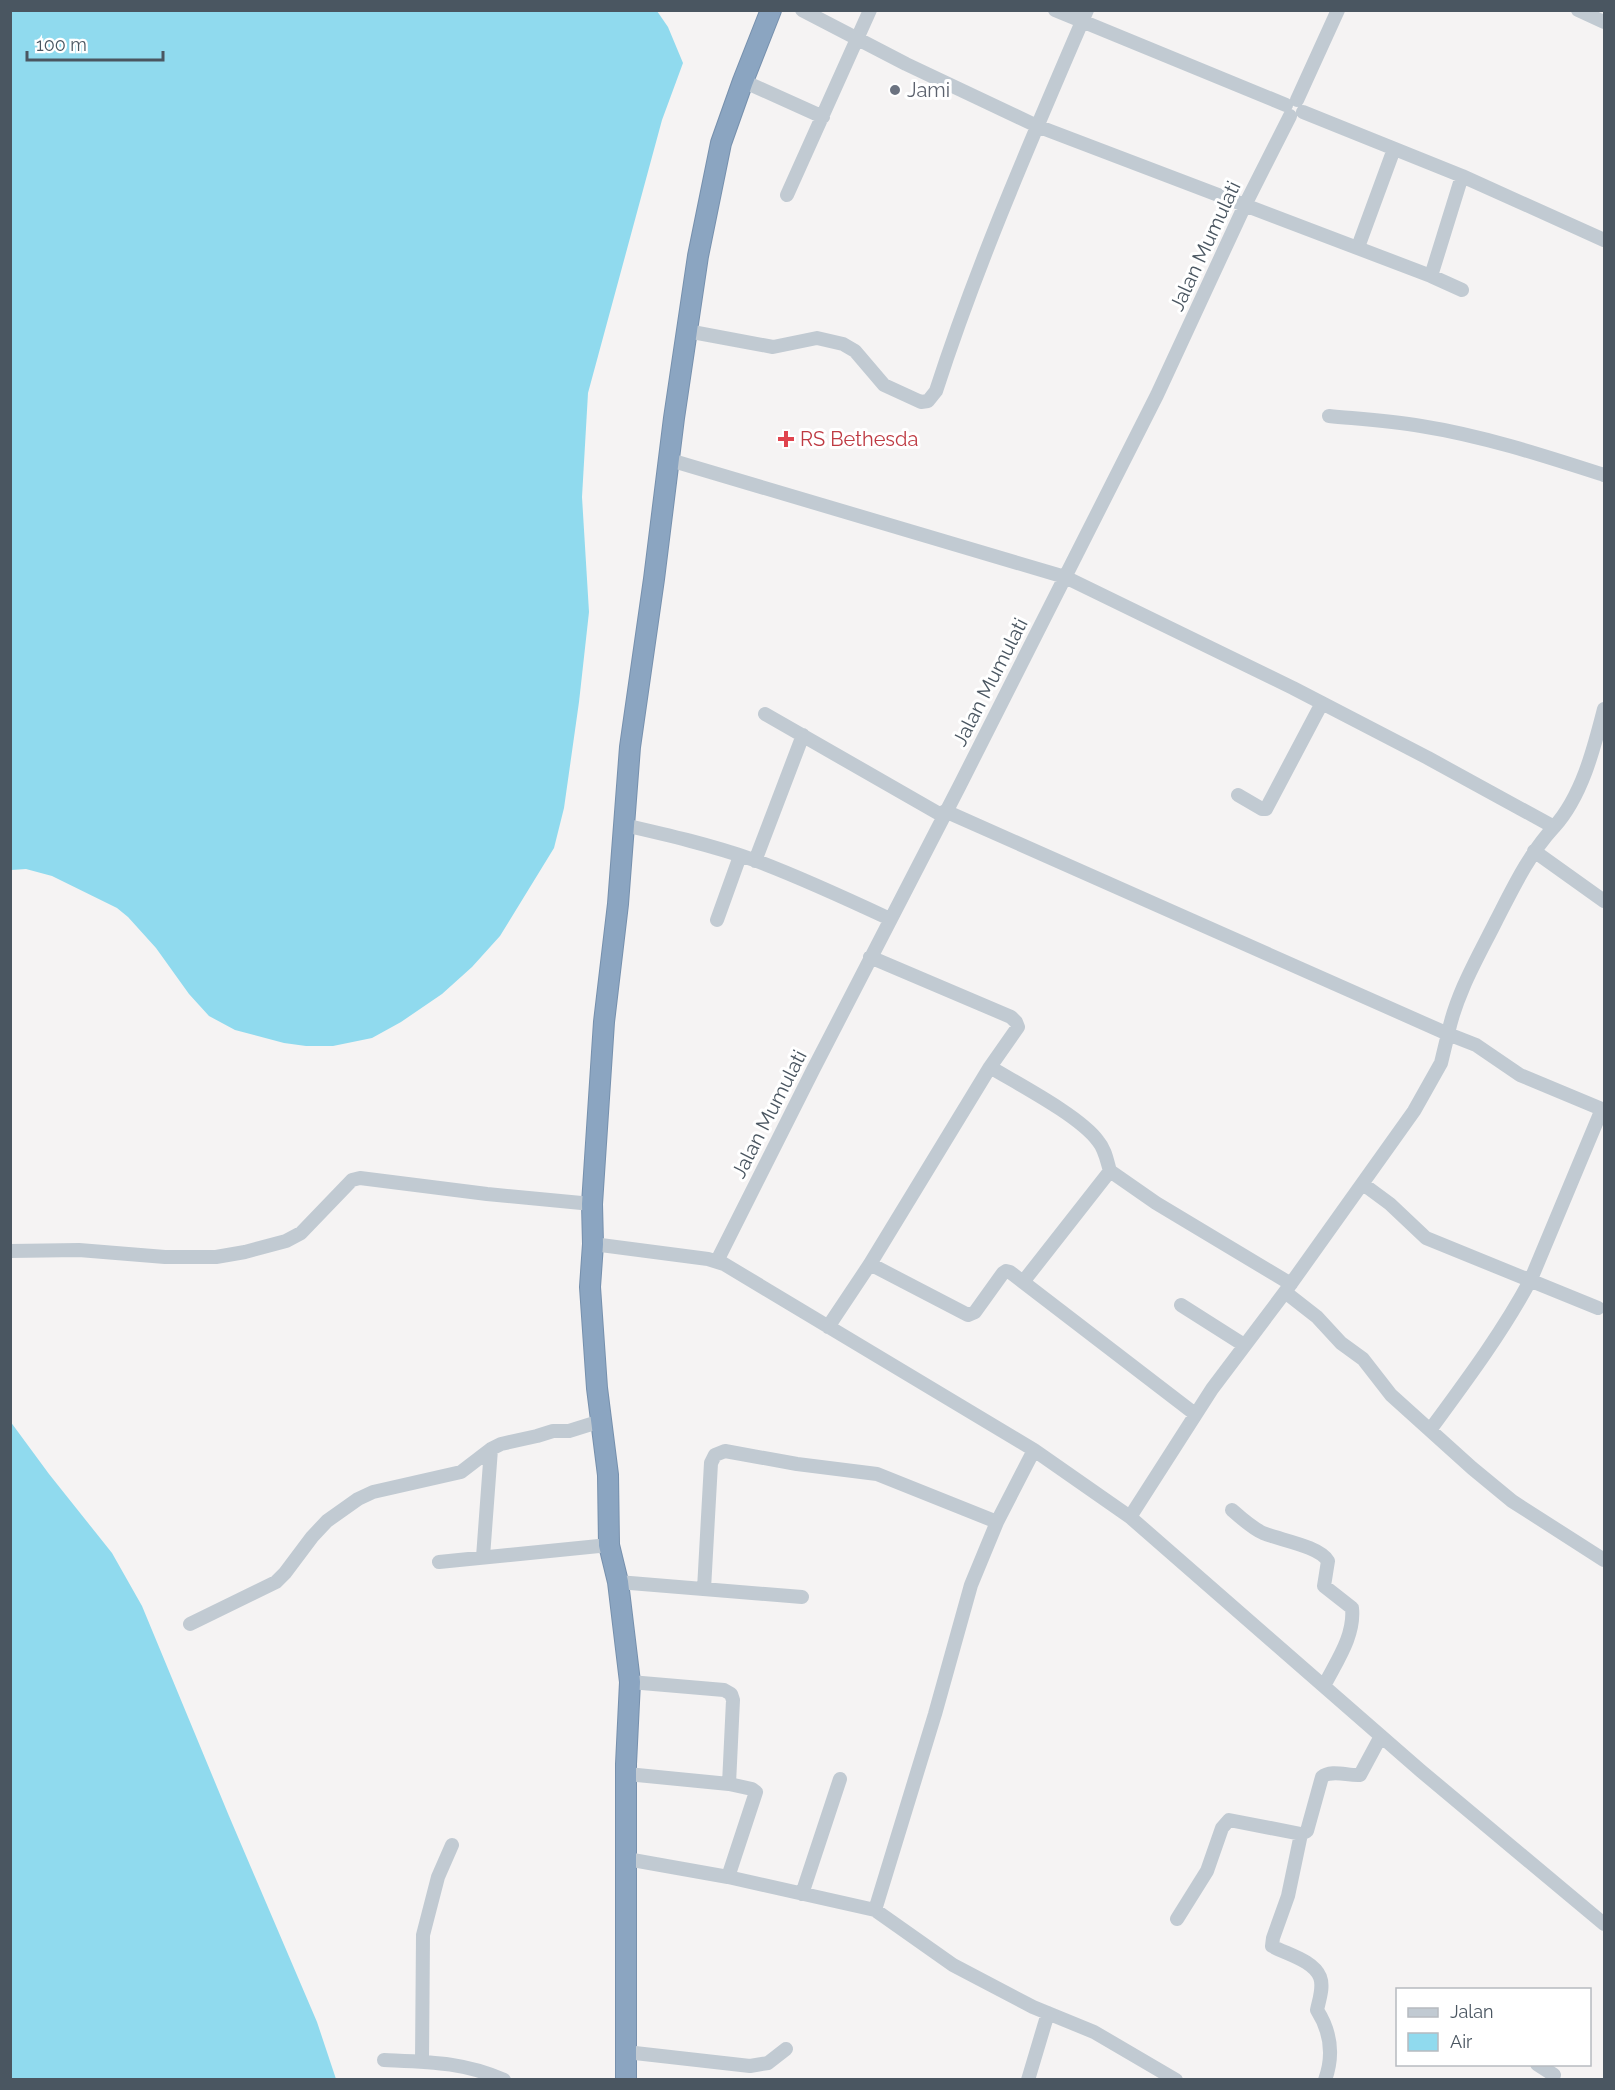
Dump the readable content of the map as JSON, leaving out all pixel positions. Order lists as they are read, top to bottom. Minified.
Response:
{"streets":{"street":["Jalan Mumulati"]},"places":{"other":["Jami"],"health":["RS Bethesda"]},"legend":["Jalan","Air"],"scale_bar":"100 m"}
